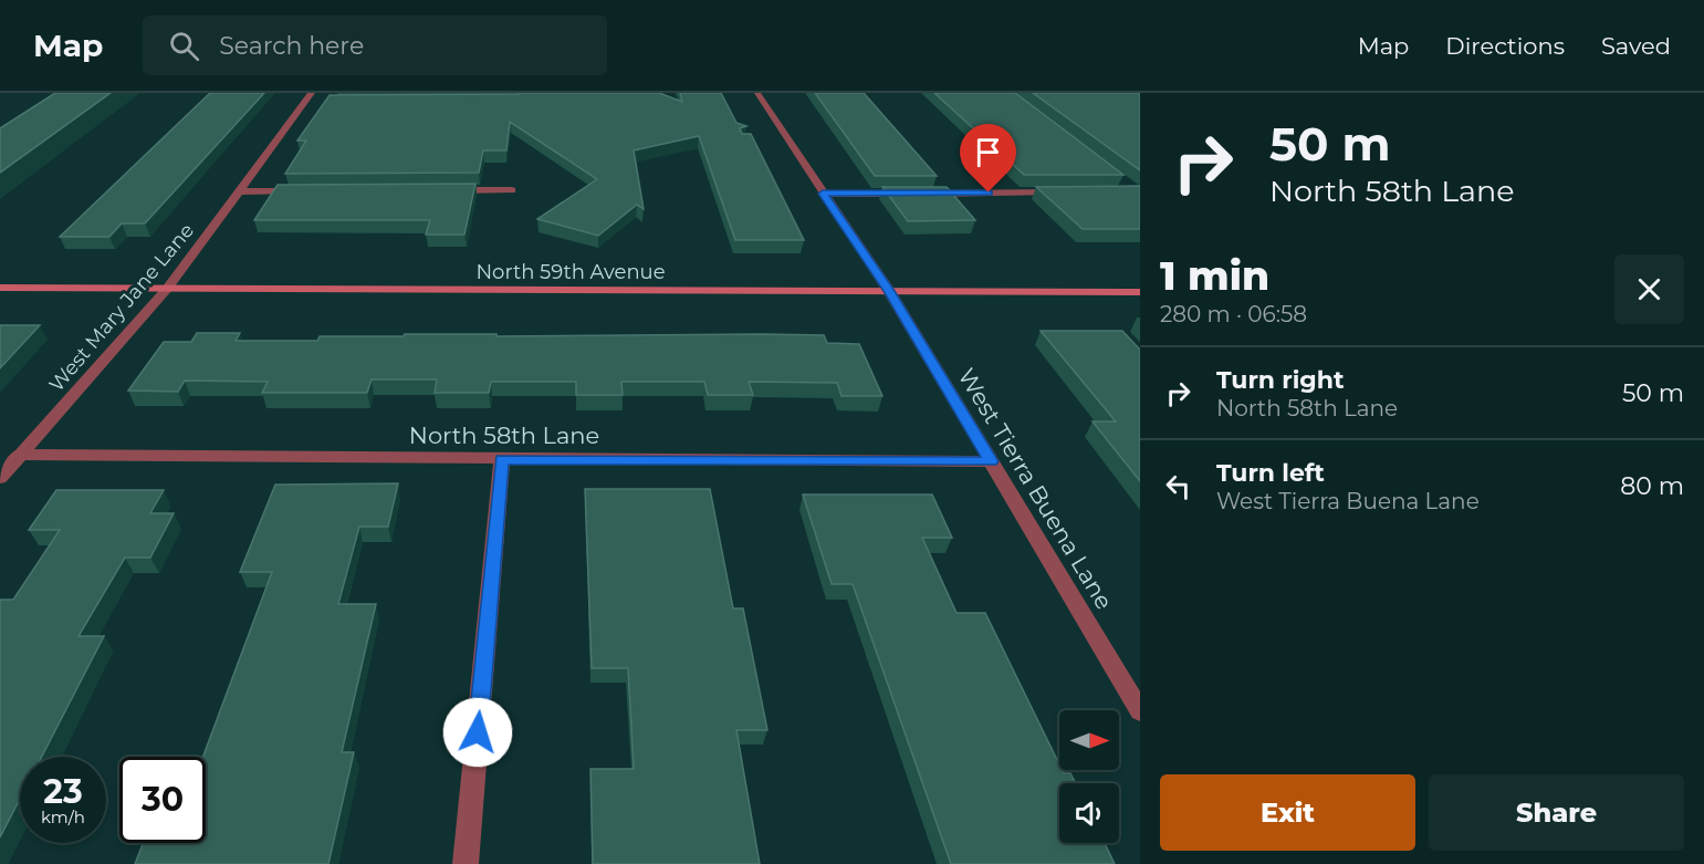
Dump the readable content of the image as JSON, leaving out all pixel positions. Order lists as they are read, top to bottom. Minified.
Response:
{"streets":{"main road":["North 59th Avenue"],"street":["West Mary Jane Lane","North 58th Lane","West Tierra Buena Lane"]},"crossings":[["North 59th Avenue","West Mary Jane Lane"],["North 59th Avenue","West Tierra Buena Lane"],["West Mary Jane Lane","North 58th Lane"],["North 58th Lane","West Tierra Buena Lane"]],"north":"right","page":{"header":"Map","search":"Search here","nav":["Map","Directions","Saved"],"turn":["50 m","North 58th Lane"],"heading":["1 min","280 m · 06:58"],"list":[{"name":"Turn right","note":"North 58th Lane","value":"50 m"},{"name":"Turn left","note":"West Tierra Buena Lane","value":"80 m"}],"speed":"23 km/h","limit":"30","buttons":["Exit","Share"]}}
